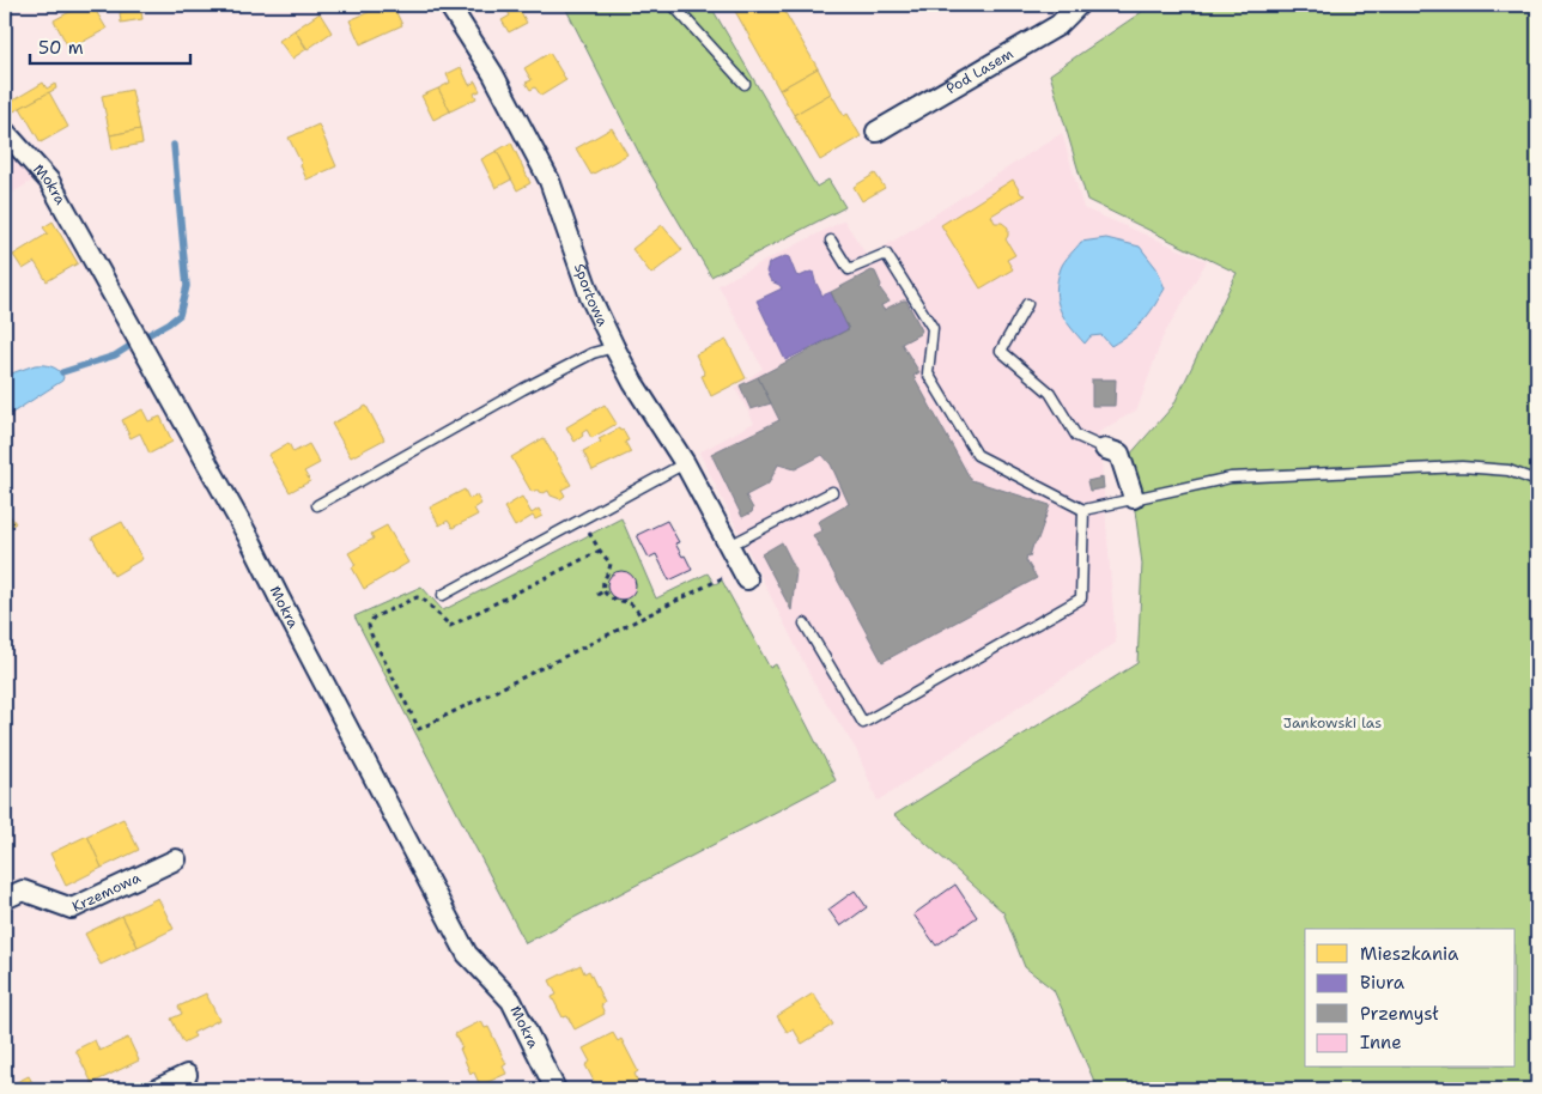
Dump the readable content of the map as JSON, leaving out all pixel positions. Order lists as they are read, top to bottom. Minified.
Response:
{"streets":{"street":["Pod Lasem","Mokra","Sportowa","Krzemowa"]},"parks":["Jankowski las"],"legend":["Mieszkania","Biura","Przemysł","Inne"],"scale_bar":"50 m"}
